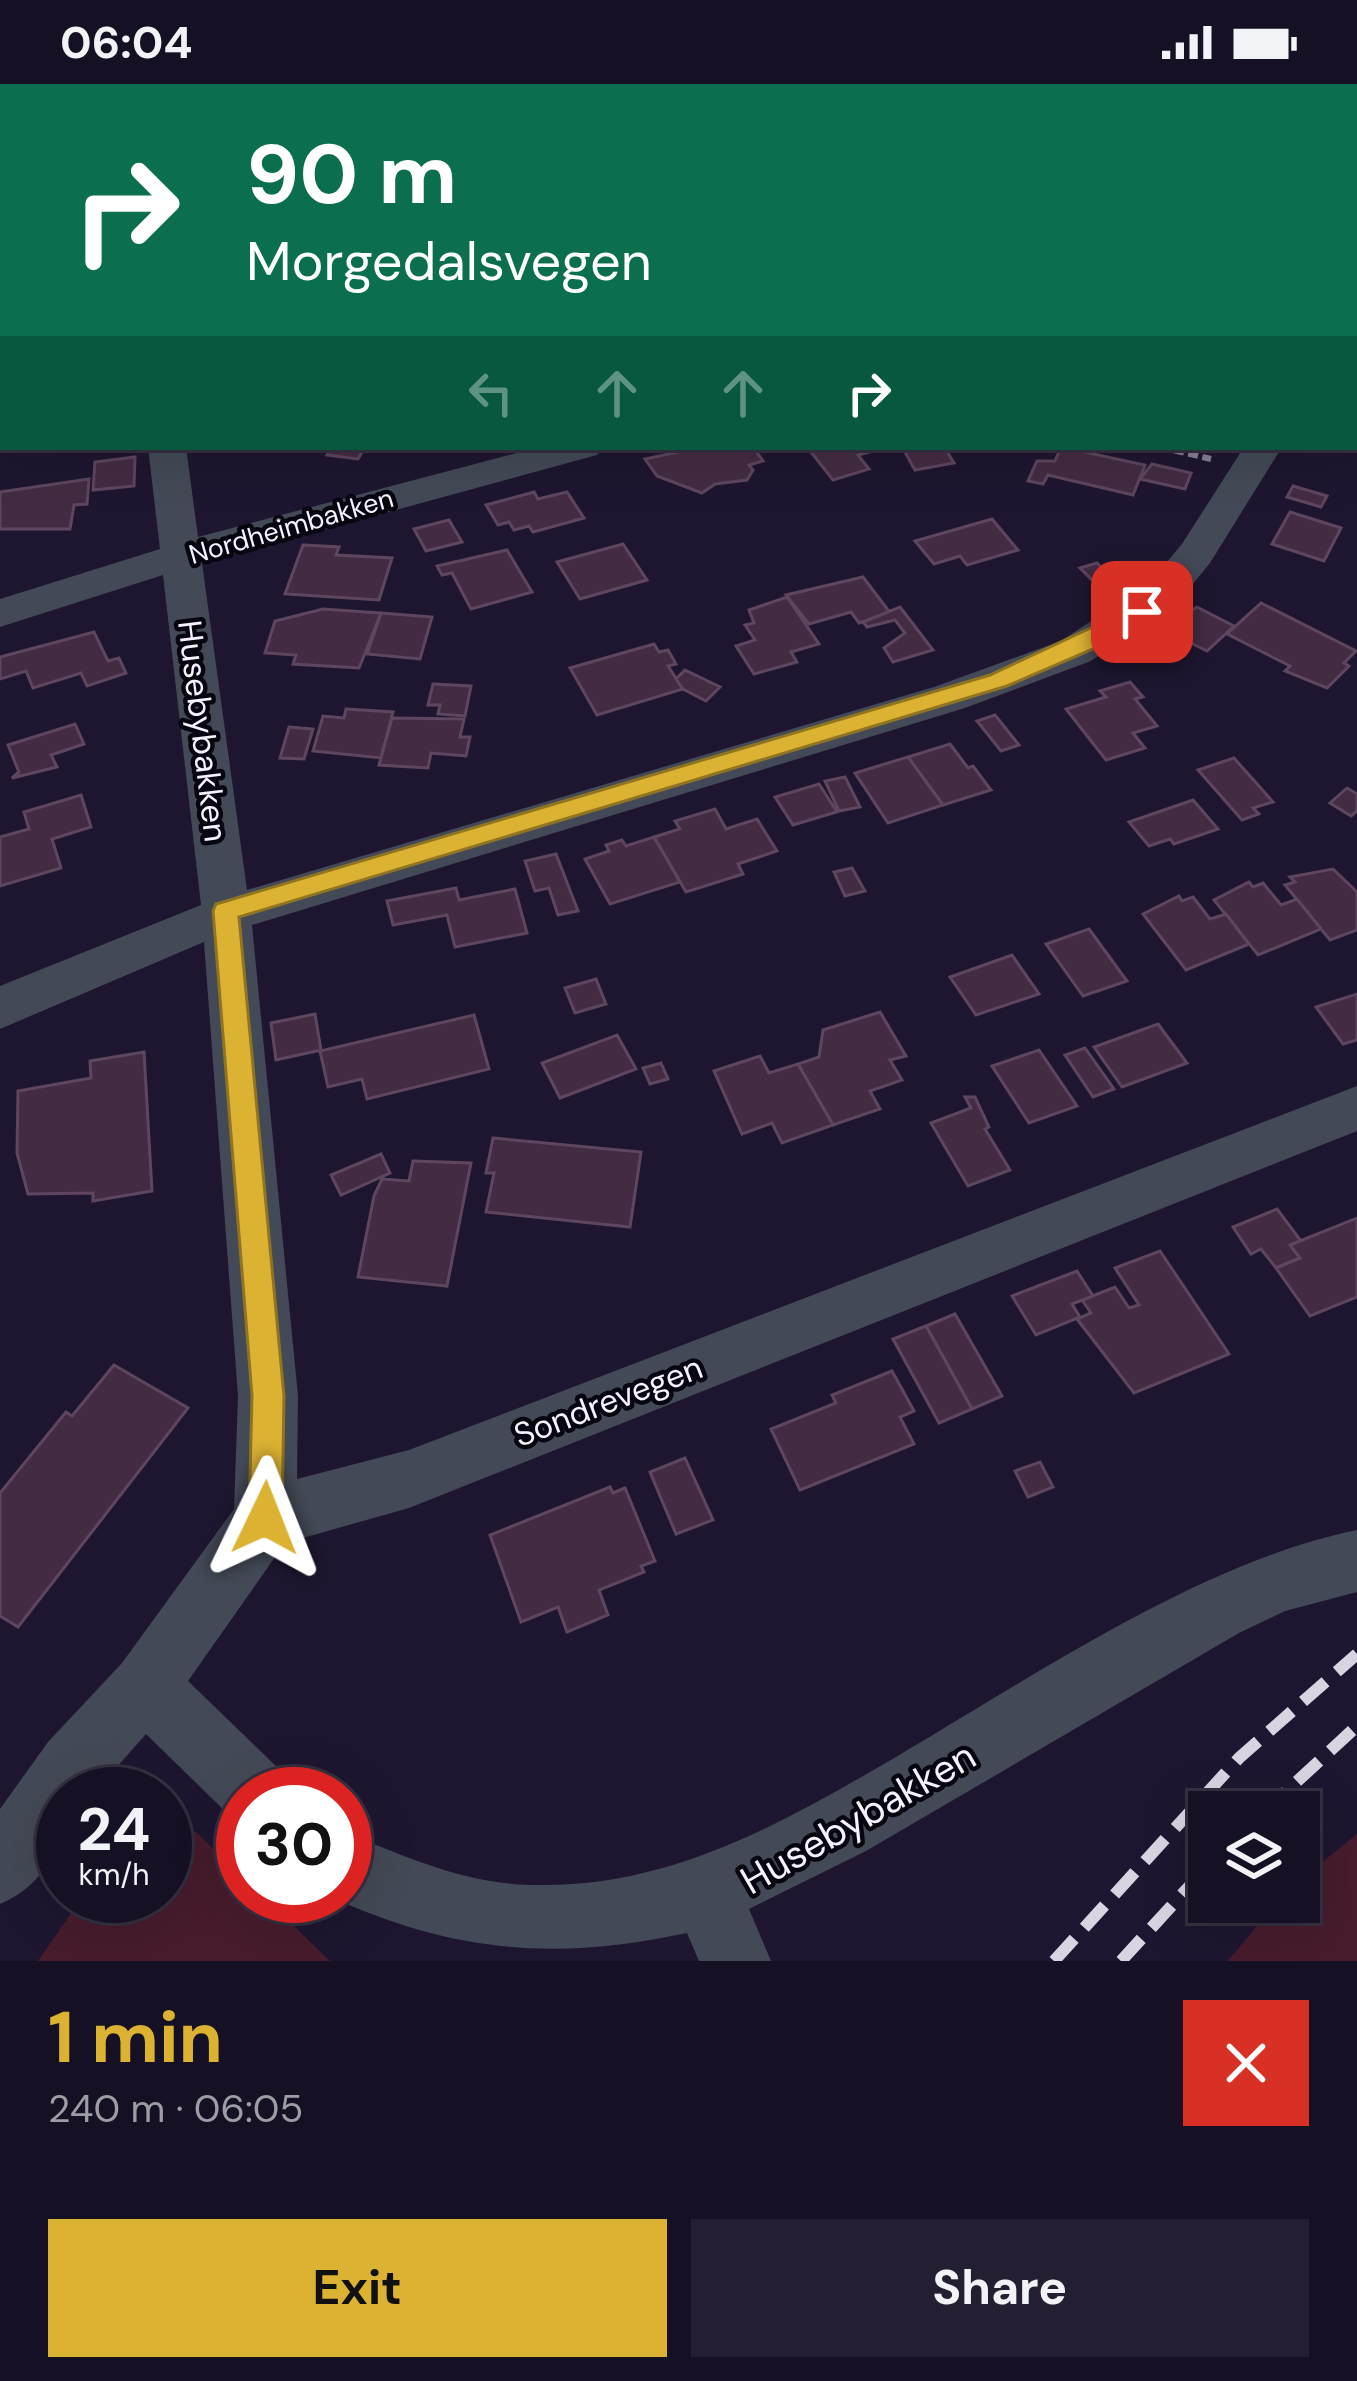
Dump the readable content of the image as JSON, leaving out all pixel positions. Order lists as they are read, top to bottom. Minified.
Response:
{"streets":{"street":["Nordheimbakken","Husebybakken","Sondrevegen"]},"crossings":[["Nordheimbakken","Husebybakken"],["Husebybakken","Sondrevegen"]],"page":{"status":"06:04","turn":["90 m","Morgedalsvegen"],"speed":"24 km/h","limit":"30","heading":["1 min","240 m · 06:05"],"buttons":["Exit","Share"]}}
